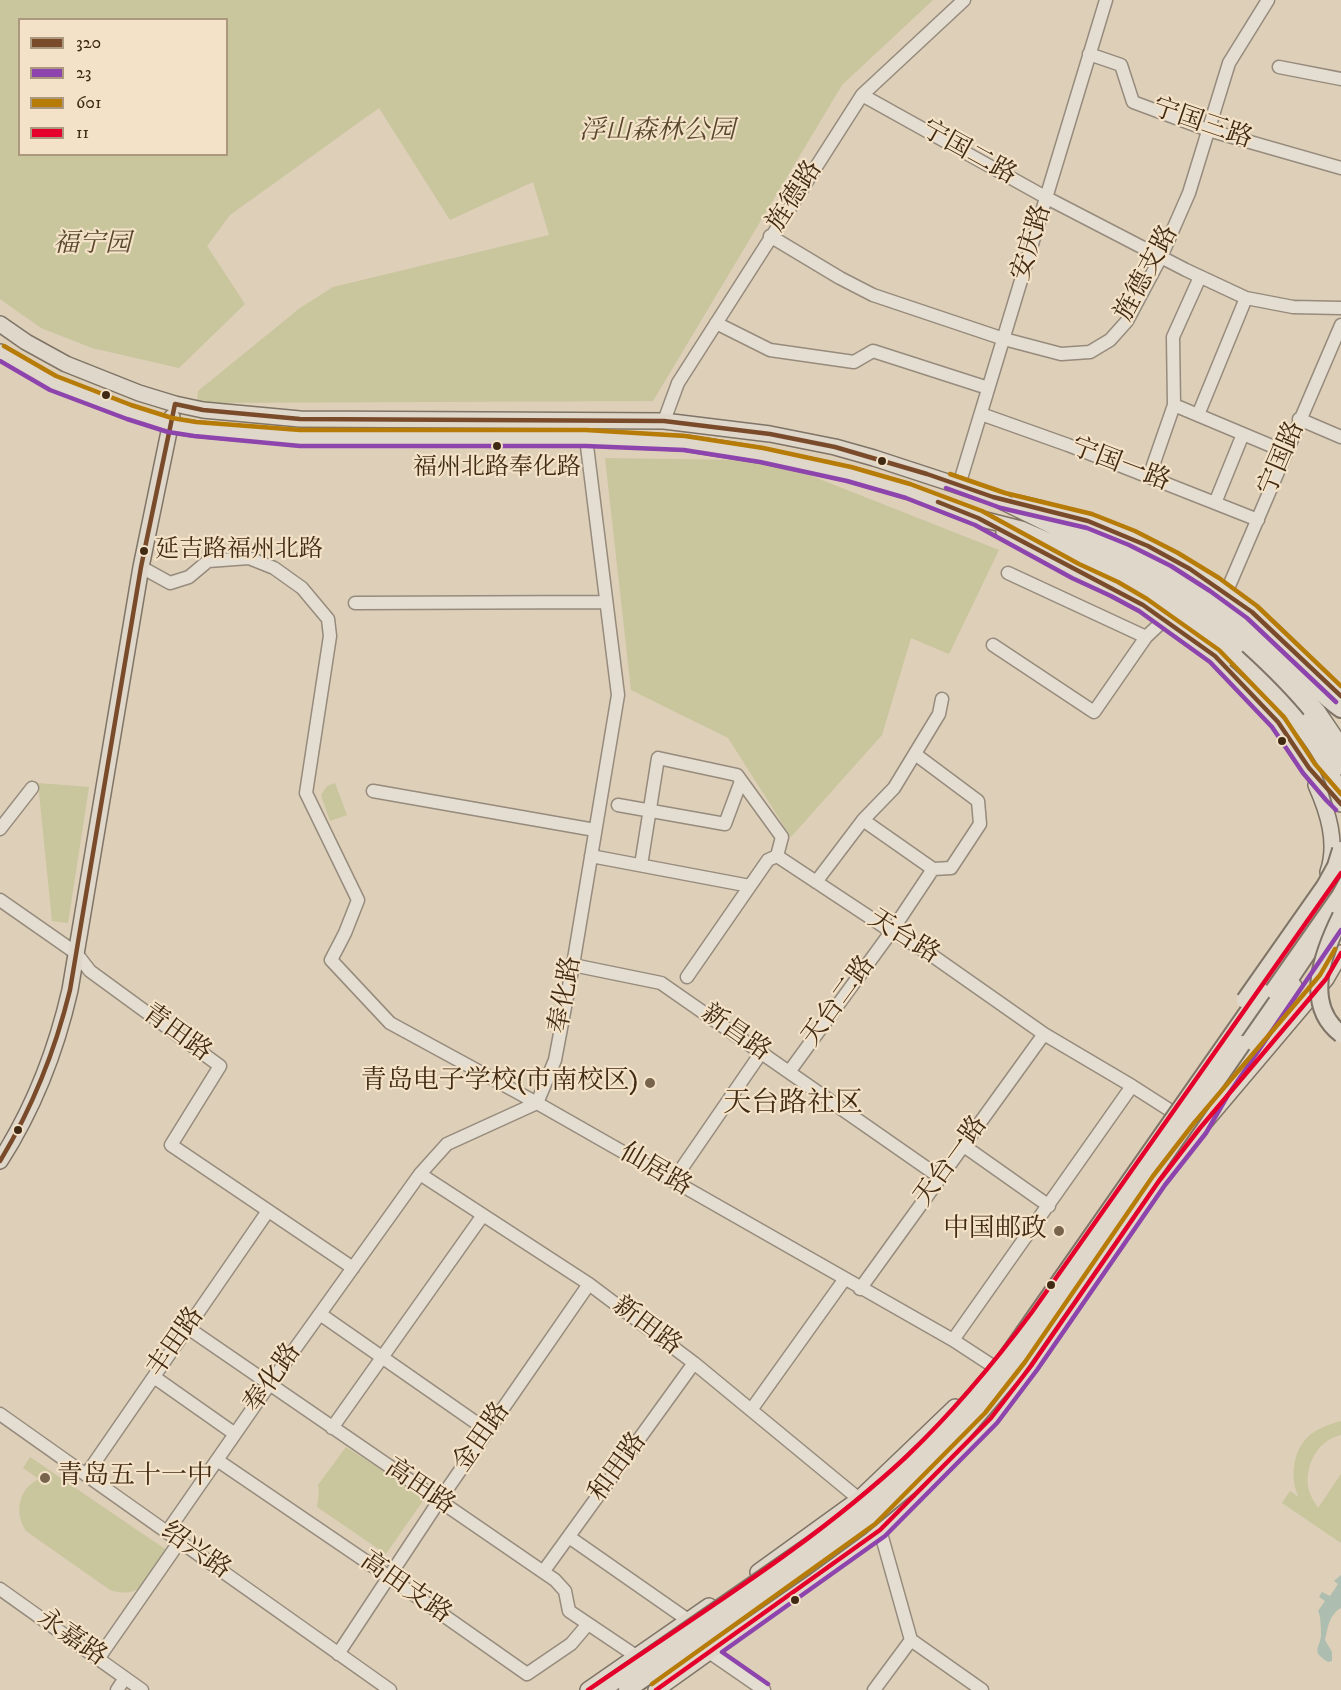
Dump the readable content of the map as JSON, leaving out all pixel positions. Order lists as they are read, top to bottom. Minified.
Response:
{"streets":{"street":["宁国三路","宁国二路","旌德路","安庆路","旌德支路","宁国路","宁国一路","天台路","奉化路","天台二路","青田路","新昌路","天台一路","仙居路","新田路","丰田路","金田路","和田路","高田路","绍兴路","高田支路","永嘉路"]},"crossings":[["宁国三路","安庆路"],["宁国三路","旌德支路"],["宁国二路","旌德路"],["宁国二路","安庆路"],["宁国二路","旌德支路"],["旌德路","旌德支路"],["安庆路","旌德支路"],["安庆路","宁国一路"],["宁国路","宁国一路"],["天台路","天台二路"],["天台路","天台一路"],["奉化路","青田路"],["奉化路","新昌路"],["奉化路","仙居路"],["奉化路","新田路"],["奉化路","高田路"],["奉化路","绍兴路"],["奉化路","高田支路"],["天台二路","新昌路"],["青田路","丰田路"],["新昌路","天台一路"],["天台一路","仙居路"],["新田路","金田路"],["新田路","和田路"],["丰田路","高田路"],["丰田路","绍兴路"],["金田路","高田路"],["金田路","绍兴路"],["金田路","高田支路"],["和田路","高田路"],["高田路","高田支路"]],"districts":["天台路社区"],"parks":["浮山森林公园","福宁园"],"places":["福州北路奉化路","延吉路福州北路","青岛电子学校(市南校区)","中国邮政","青岛五十一中"],"lines":["transit line 601","transit line 23","transit line 320","transit line 11"],"legend":["320","23","601","11"]}
